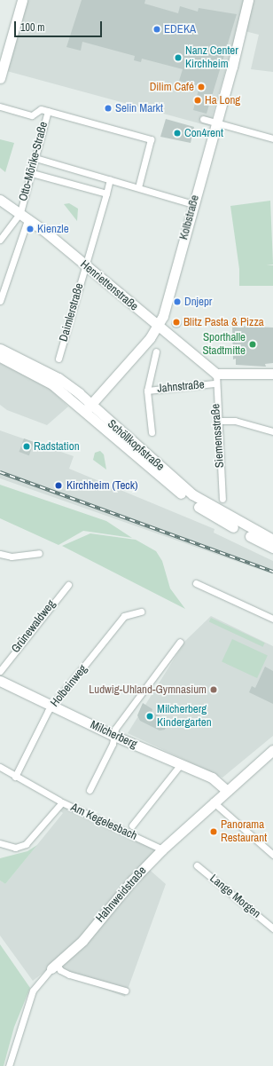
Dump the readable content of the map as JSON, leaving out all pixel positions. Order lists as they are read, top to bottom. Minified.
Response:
{"streets":{"street":["Otto-Mörike-Straße","Kolbstraße","Henriettenstraße","Daimlerstraße","Jahnstraße","Siemensstraße","Schöllkopfstraße","Grünewaldweg","Holbeinweg","Milcherberg","Am Kegelesbach","Hahnweidstraße","Lange Morgen"]},"crossings":[["Otto-Mörike-Straße","Henriettenstraße"],["Kolbstraße","Henriettenstraße"],["Kolbstraße","Schöllkopfstraße"],["Henriettenstraße","Daimlerstraße"],["Henriettenstraße","Jahnstraße"],["Henriettenstraße","Siemensstraße"],["Jahnstraße","Siemensstraße"],["Holbeinweg","Milcherberg"],["Milcherberg","Hahnweidstraße"],["Am Kegelesbach","Hahnweidstraße"]],"places":["EDEKA","Nanz Center Kirchheim","Dilim Café","Ha Long","Selin Markt","Con4rent","Kienzle","Dnjepr","Blitz Pasta & Pizza","Sporthalle Stadtmitte","Radstation","Kirchheim (Teck)","Ludwig-Uhland-Gymnasium","Milcherberg Kindergarten","Panorama Restaurant"],"scale_bar":"100 m"}
